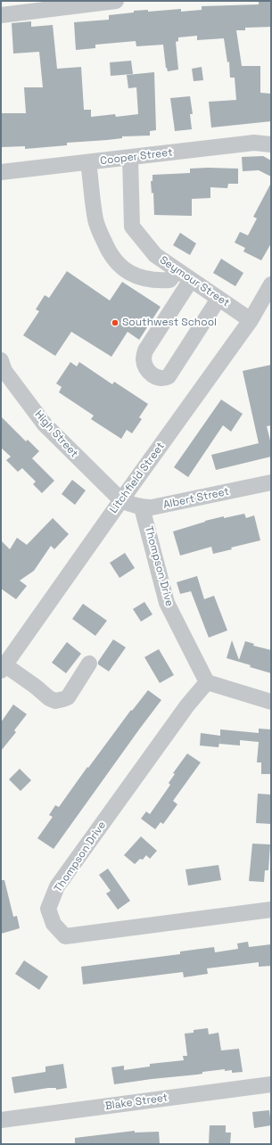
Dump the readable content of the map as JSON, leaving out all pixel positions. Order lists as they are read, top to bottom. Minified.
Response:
{"streets":{"street":["Cooper Street","Seymour Street","High Street","Litchfield Street","Albert Street","Thompson Drive","Blake Street"]},"crossings":[["Cooper Street","Seymour Street"],["Seymour Street","Litchfield Street"],["High Street","Litchfield Street"],["High Street","Albert Street"],["Litchfield Street","Albert Street"],["Albert Street","Thompson Drive"]],"places":["Southwest School"]}
